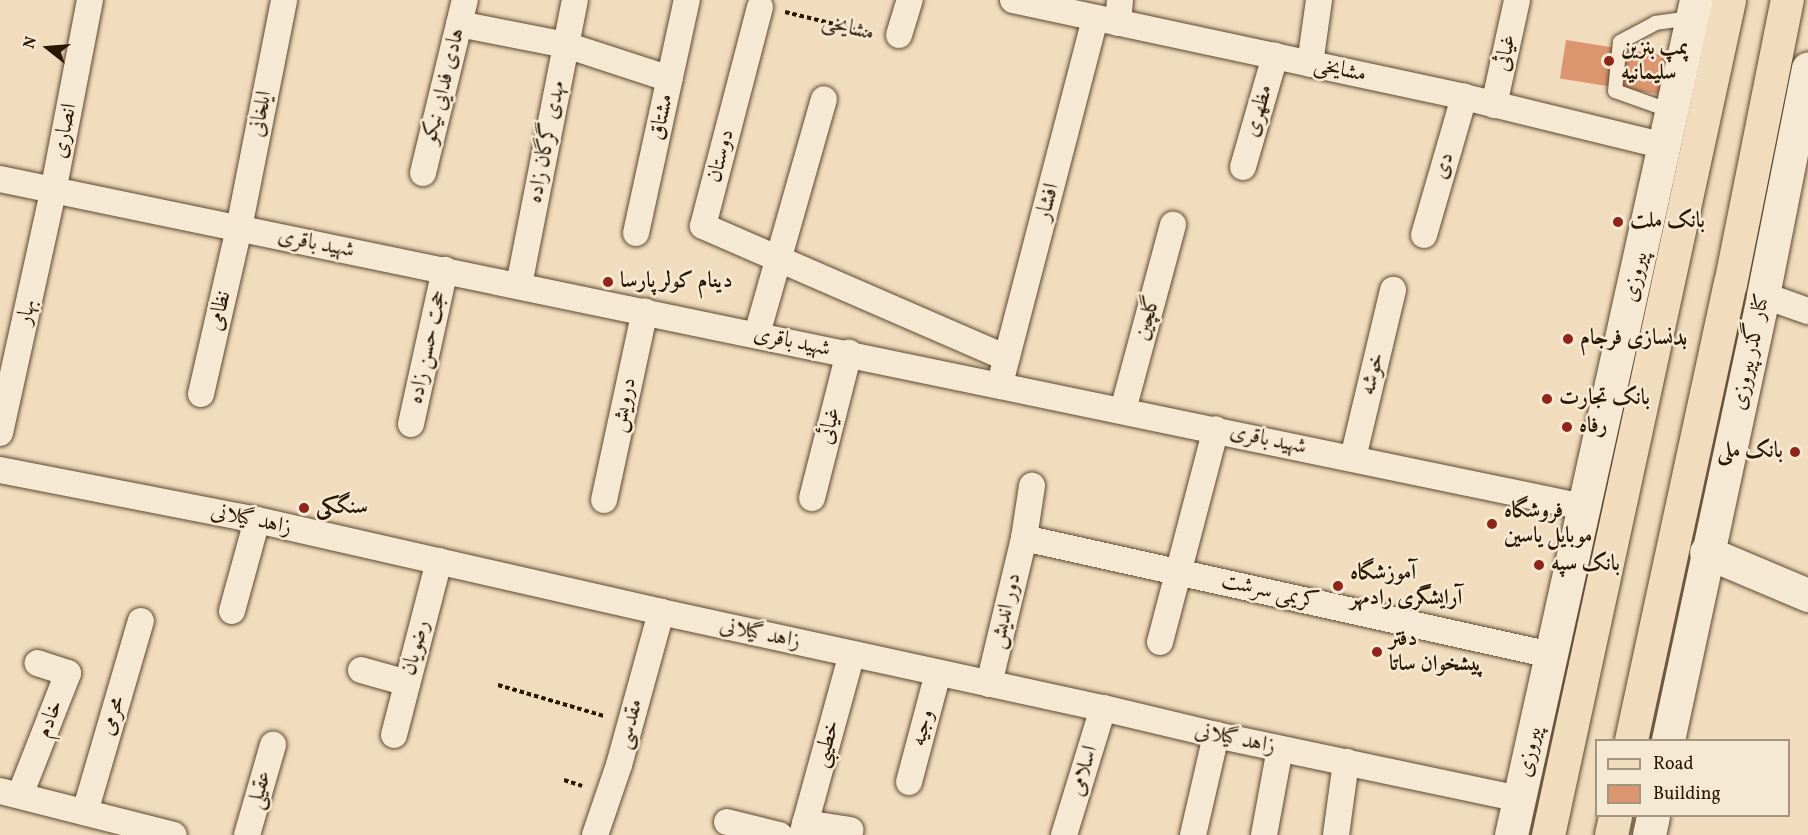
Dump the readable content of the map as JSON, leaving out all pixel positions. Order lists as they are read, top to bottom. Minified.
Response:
{"streets":{"main road":["پیروزی","کنار گذر پیروزی"],"street":["مشایخی","غیاثی","هادی فدایی نیکو","مظهری","ایلخانی","مشتاق","انصاری","مهدی گرگان زاده","دوستان","دی","افشار","شهید باقری","نظامی","بهار","گلچین","حجت حسن زاده","خوشه","درویش","غیائی","زاهد گیلانی","کریمی سرشت","دور اندیش","رضویان","محرمی","خادم","مقدسی","وجیه","خطیبی","اسلامی","عقیلی"]},"crossings":[["مشایخی","غیاثی"],["مشایخی","مظهری"],["مشایخی","دوستان"],["مشایخی","دی"],["مشایخی","افشار"],["مشایخی","پیروزی"],["ایلخانی","شهید باقری"],["ایلخانی","نظامی"],["انصاری","شهید باقری"],["انصاری","بهار"],["مهدی گرگان زاده","شهید باقری"],["دوستان","افشار"],["افشار","شهید باقری"],["شهید باقری","پیروزی"],["شهید باقری","نظامی"],["شهید باقری","بهار"],["شهید باقری","گلچین"],["شهید باقری","حجت حسن زاده"],["شهید باقری","خوشه"],["شهید باقری","درویش"],["شهید باقری","غیائی"],["پیروزی","زاهد گیلانی"],["پیروزی","کریمی سرشت"],["زاهد گیلانی","دور اندیش"],["زاهد گیلانی","رضویان"],["زاهد گیلانی","مقدسی"],["زاهد گیلانی","وجیه"],["زاهد گیلانی","خطیبی"],["زاهد گیلانی","اسلامی"],["کریمی سرشت","دور اندیش"]],"places":["پمپ بنزین سلیمانیه","بانک ملت","دینام کولر پارسا","بدنسازی فرجام","بانک تجارت","رفاه","بانک ملی","سنگکی","فروشگاه موبایل یاسین","بانک سپه","آموزشگاه آرایشگری رادمهر","دفتر پیشخوان ساتا"],"legend":["Road","Building"],"north":"left"}
